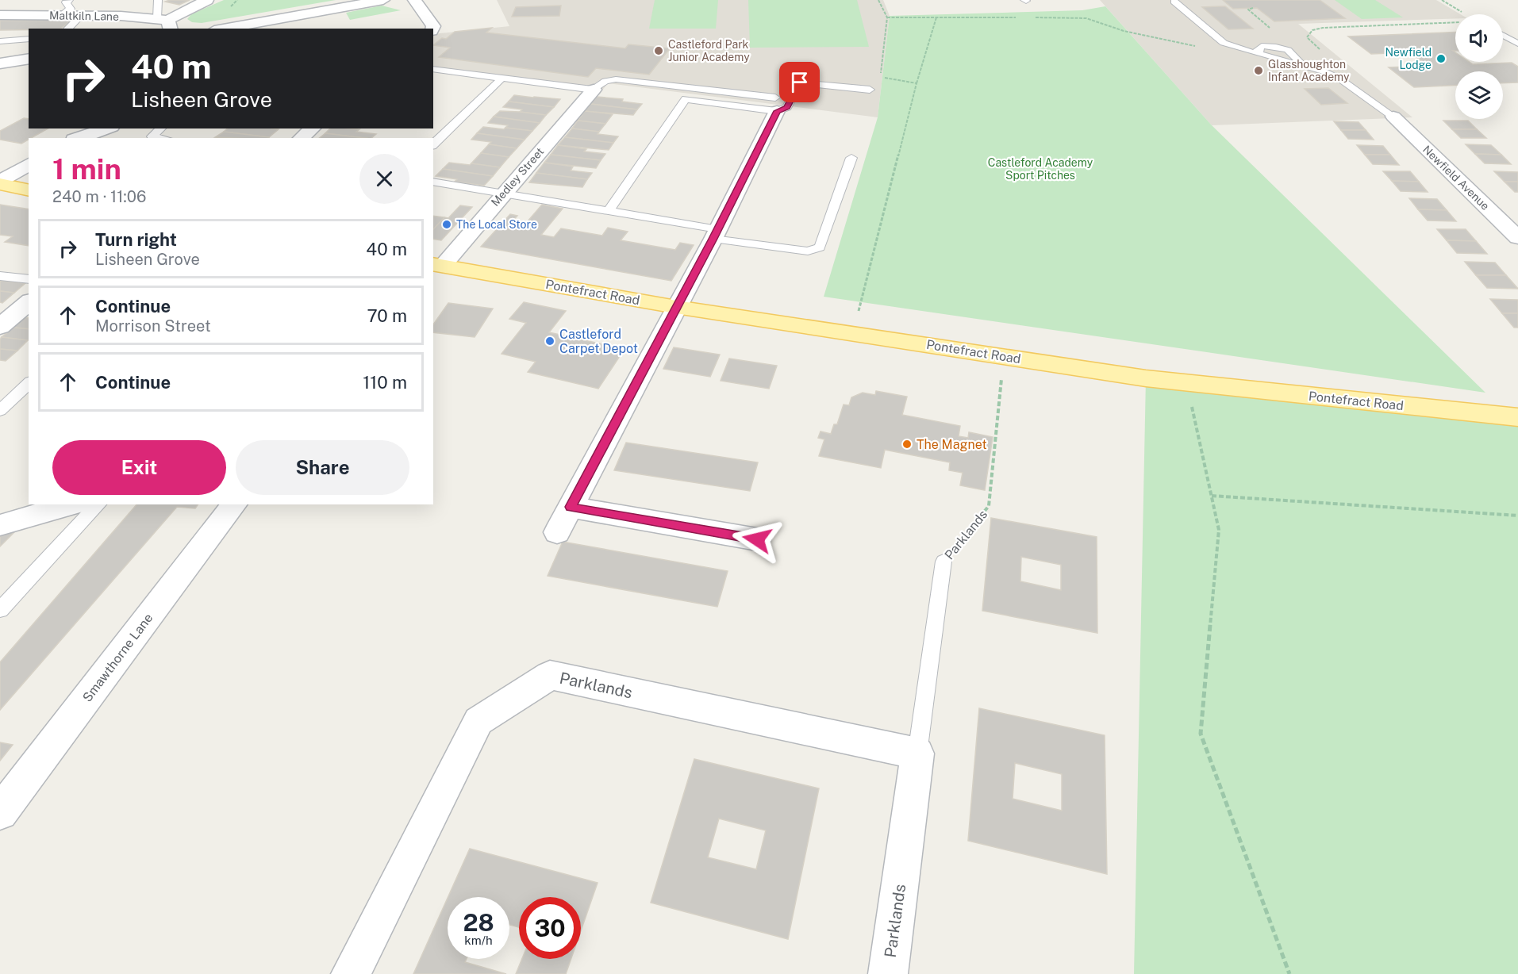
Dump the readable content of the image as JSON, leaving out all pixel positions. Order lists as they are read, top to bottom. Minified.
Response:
{"streets":{"main road":["Pontefract Road"],"street":["Maltkiln Lane","Medley Street","Newfield Avenue","Parklands","Smawthorne Lane"]},"crossings":[["Medley Street","Pontefract Road"]],"parks":["Castleford Academy Sport Pitches"],"places":["Castleford Park Junior Academy","Newfield Lodge","Glasshoughton Infant Academy","The Local Store","Castleford Carpet Depot","The Magnet"],"page":{"turn":["40 m","Lisheen Grove"],"heading":["1 min","240 m · 11:06"],"list":[{"name":"Turn right","note":"Lisheen Grove","value":"40 m"},{"name":"Continue","note":"Morrison Street","value":"70 m"},{"name":"Continue","value":"110 m"}],"buttons":["Exit","Share"],"speed":"28 km/h","limit":"30"}}
